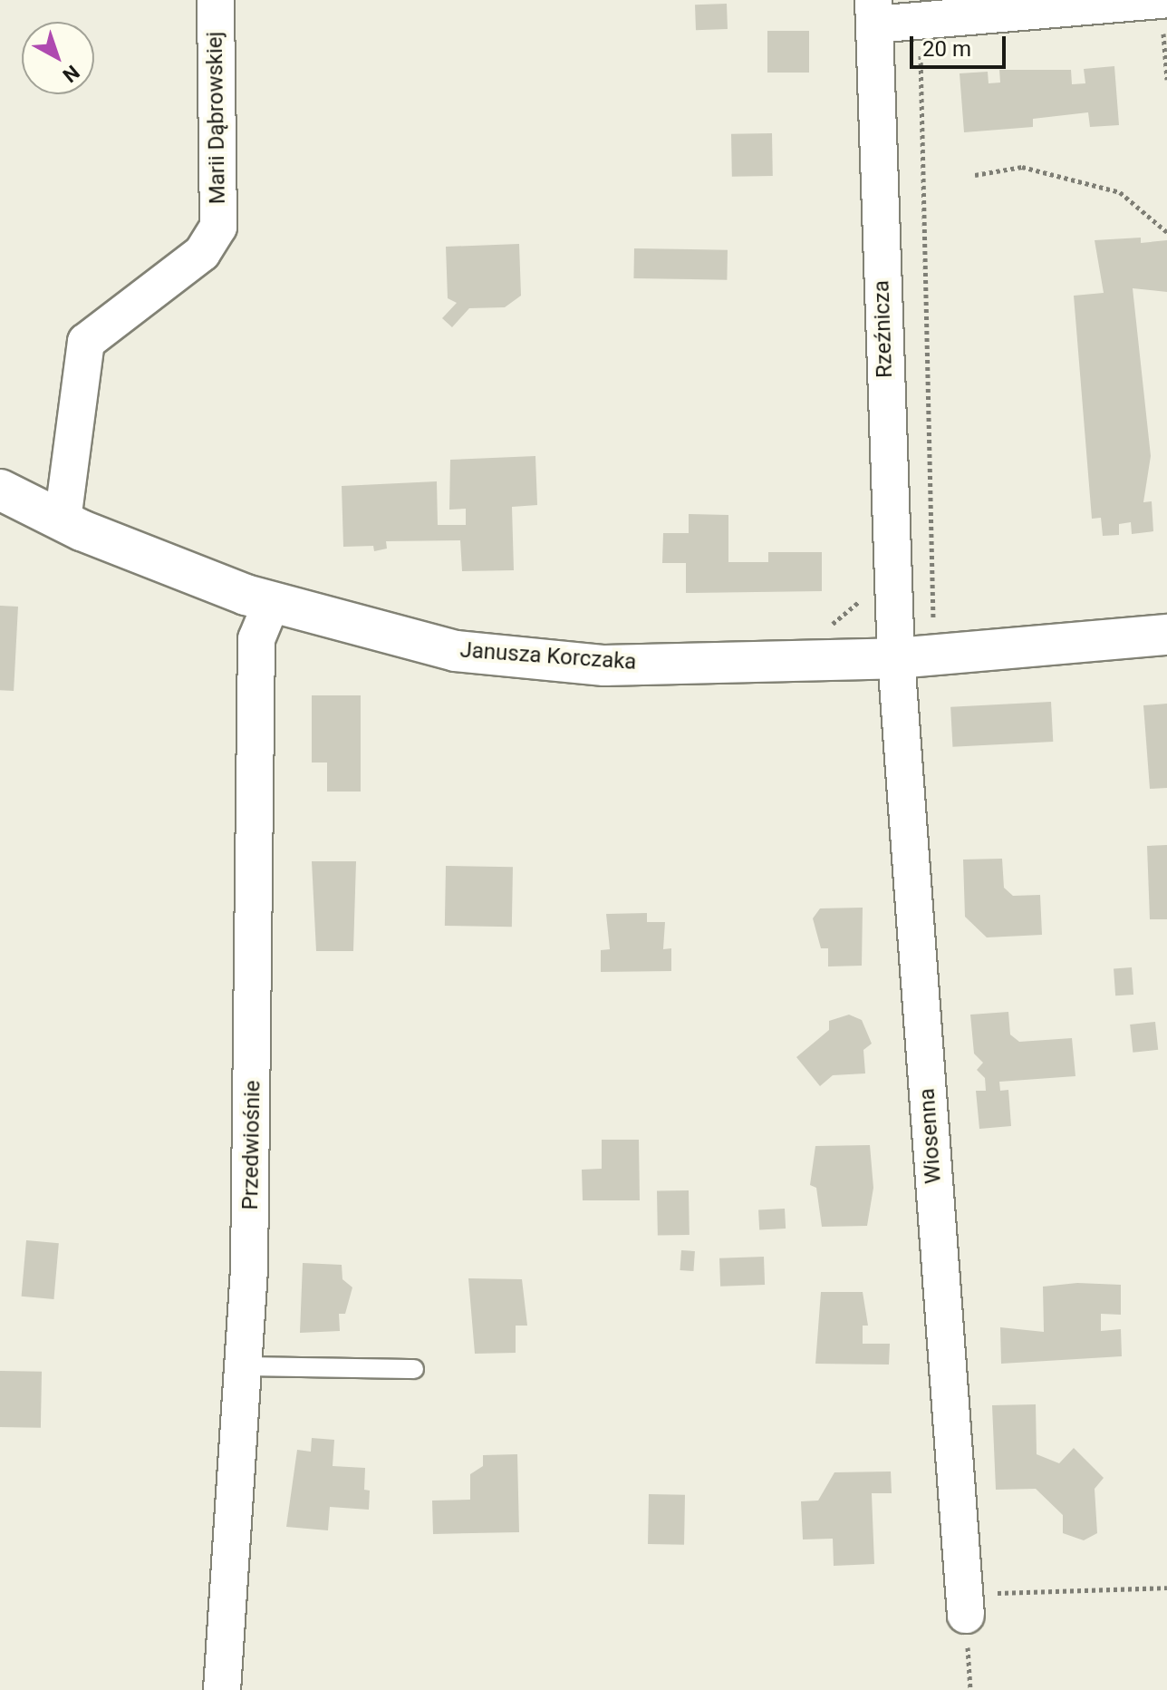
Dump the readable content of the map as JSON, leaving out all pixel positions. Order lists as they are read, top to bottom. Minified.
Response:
{"streets":{"street":["Marii Dąbrowskiej","Rzeźnicza","Janusza Korczaka","Wiosenna","Przedwiośnie"]},"crossings":[["Marii Dąbrowskiej","Janusza Korczaka"],["Rzeźnicza","Janusza Korczaka"],["Rzeźnicza","Wiosenna"],["Janusza Korczaka","Wiosenna"],["Janusza Korczaka","Przedwiośnie"]],"scale_bar":"20 m","north":"bottom right"}
